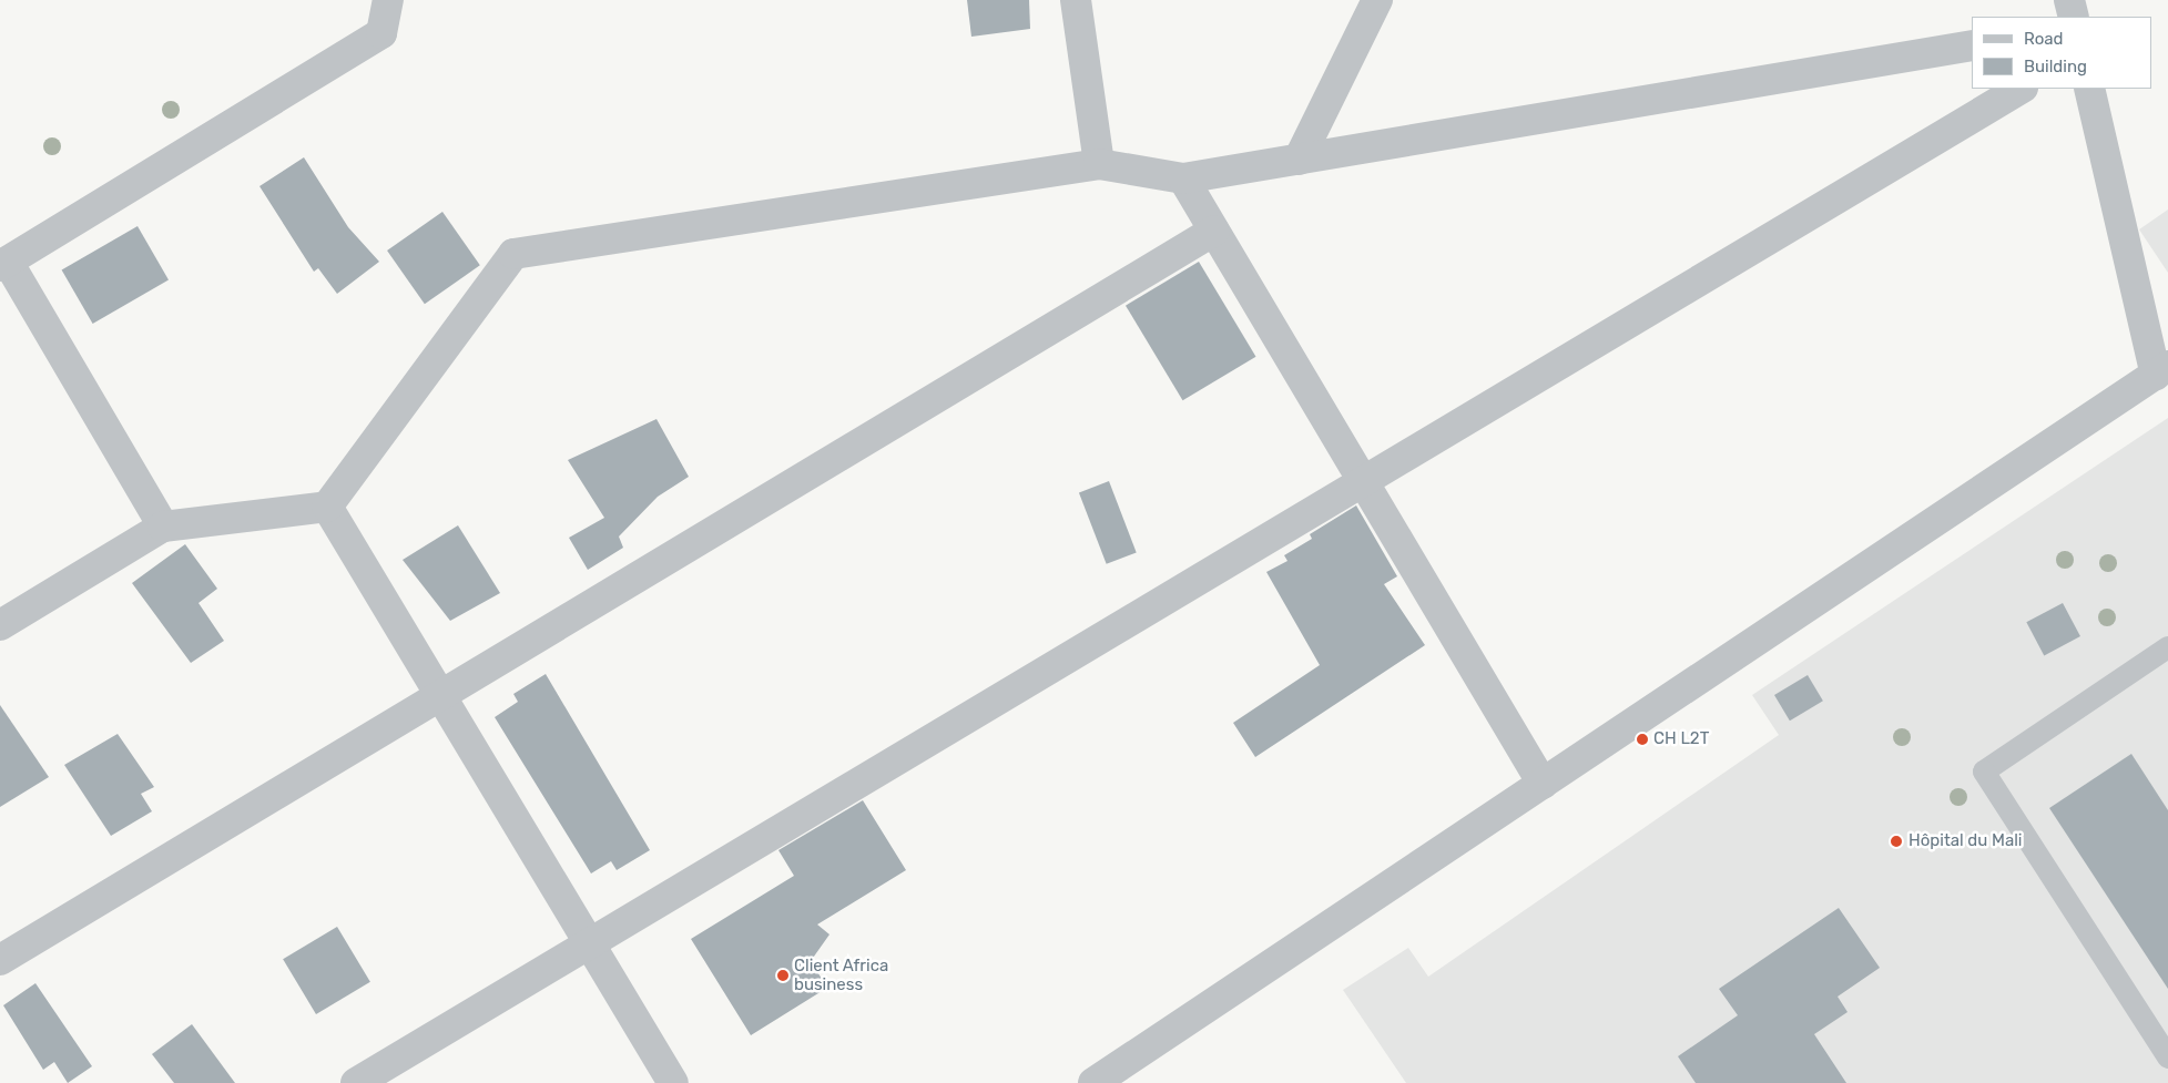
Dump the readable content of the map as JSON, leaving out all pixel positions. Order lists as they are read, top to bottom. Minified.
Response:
{"places":["CH L2T","Hôpital du Mali","Client Africa business"],"legend":["Road","Building"]}
